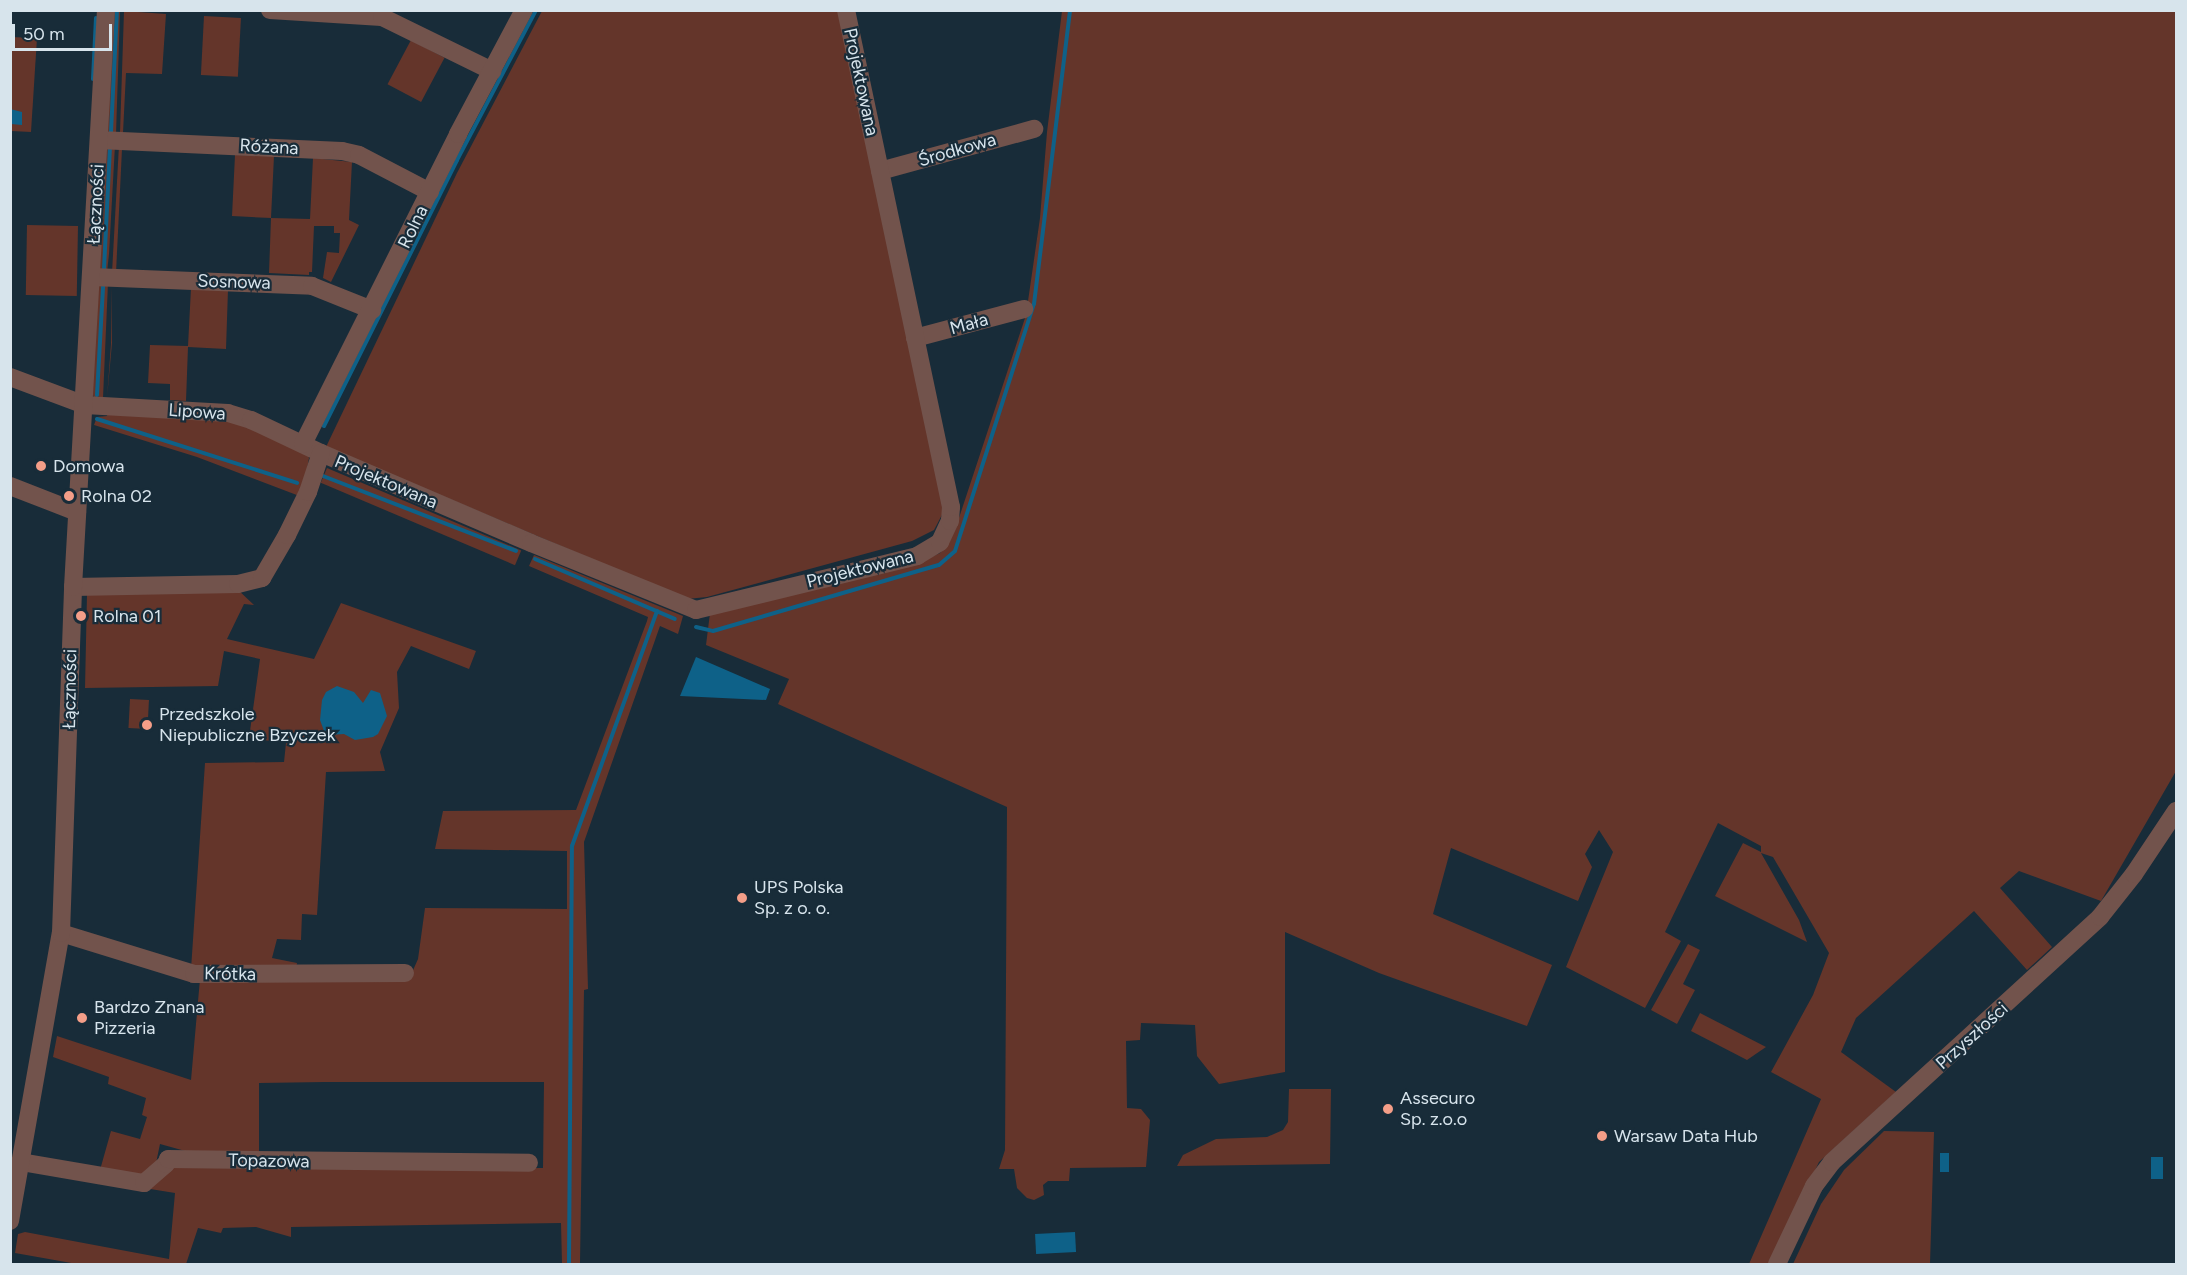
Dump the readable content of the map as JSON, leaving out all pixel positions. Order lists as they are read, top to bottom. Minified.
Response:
{"streets":{"street":["Projektowana","Różana","Środkowa","Łączności","Rolna","Sosnowa","Mała","Lipowa","Krótka","Przyszłości","Topazowa"]},"crossings":[["Projektowana","Środkowa"],["Projektowana","Rolna"],["Projektowana","Mała"],["Projektowana","Lipowa"],["Różana","Łączności"],["Różana","Rolna"],["Łączności","Sosnowa"],["Łączności","Lipowa"],["Łączności","Krótka"],["Łączności","Topazowa"],["Rolna","Sosnowa"],["Rolna","Lipowa"]],"places":["Domowa","Rolna 02","Rolna 01","Przedszkole Niepubliczne Bzyczek","UPS Polska Sp. z o. o.","Bardzo Znana Pizzeria","Assecuro Sp. z.o.o","Warsaw Data Hub"],"scale_bar":"50 m"}
